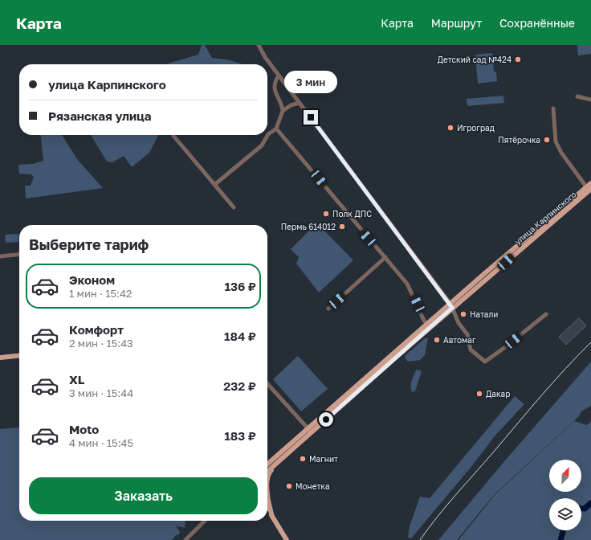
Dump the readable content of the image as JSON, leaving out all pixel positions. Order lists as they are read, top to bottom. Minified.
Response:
{"streets":{"main road":["улица Карпинского"]},"places":["Детский сад №424","Игроград","Пятёрочка","Полк ДПС","Пермь 614012","Натали","Автомаг","Дакар","Магнит","Монетка"],"north":"top right","page":{"header":"Карта","nav":["Карта","Маршрут","Сохранённые"],"banner":["улица Карпинского","Рязанская улица"],"bubble":"3 мин","heading":"Выберите тариф","list":[{"name":"Эконом","note":"1 мин · 15:42","value":"136 ₽"},{"name":"Комфорт","note":"2 мин · 15:43","value":"184 ₽"},{"name":"XL","note":"3 мин · 15:44","value":"232 ₽"},{"name":"Moto","note":"4 мин · 15:45","value":"183 ₽"}],"buttons":"Заказать"}}
